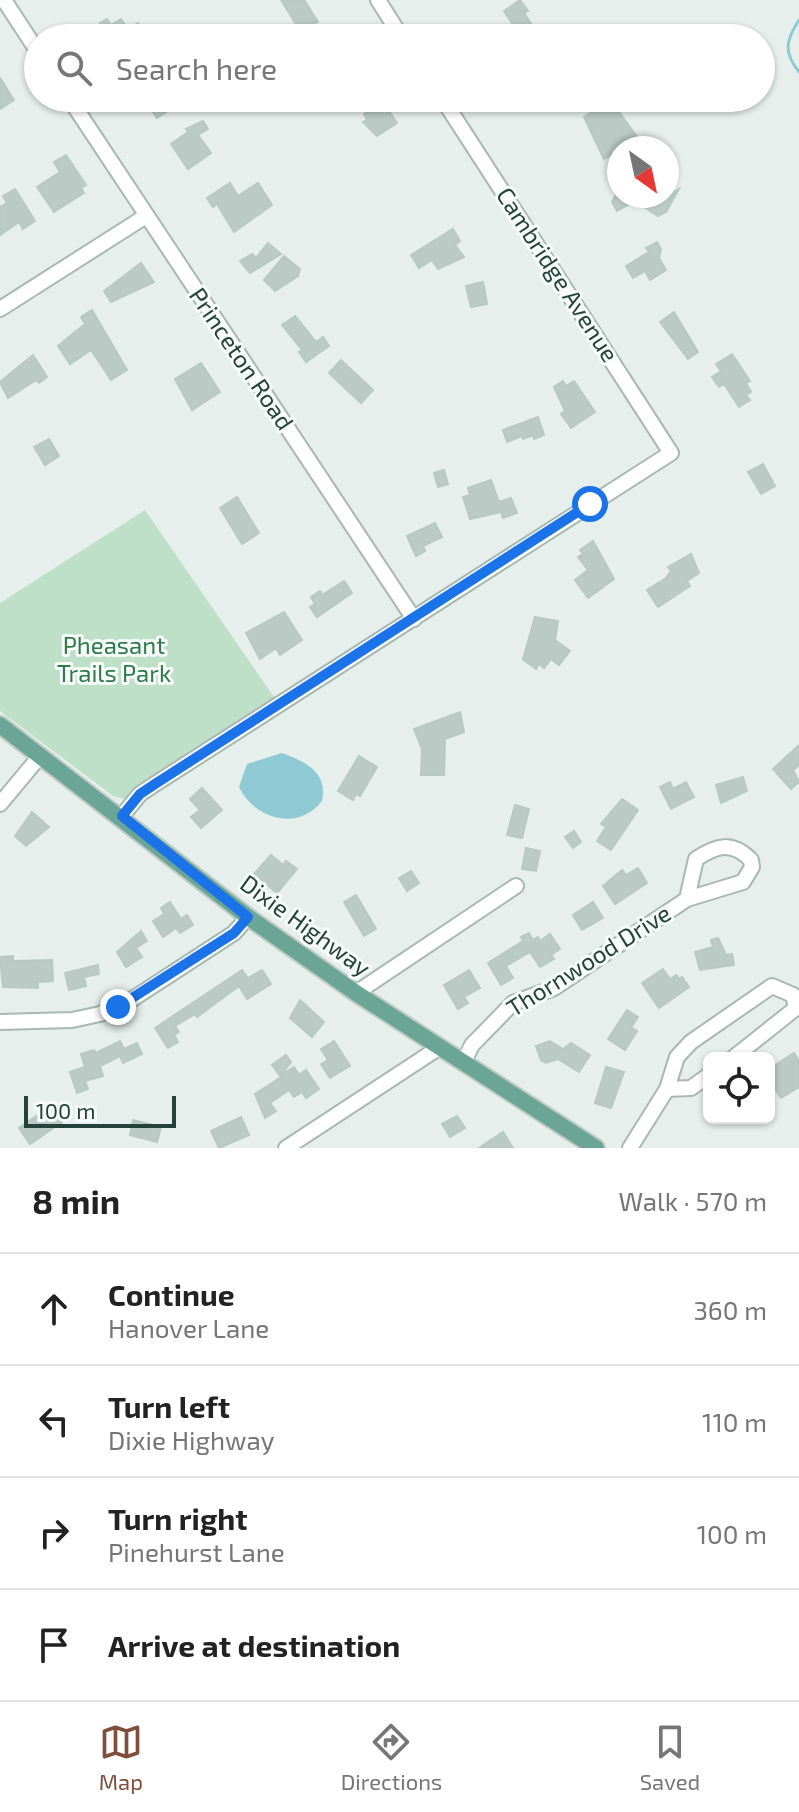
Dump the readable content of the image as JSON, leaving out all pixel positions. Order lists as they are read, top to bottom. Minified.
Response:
{"streets":{"main road":["Dixie Highway"],"street":["Cambridge Avenue","Princeton Road","Thornwood Drive"]},"crossings":[["Cambridge Avenue","Princeton Road"],["Dixie Highway","Thornwood Drive"]],"parks":["Pheasant Trails Park"],"scale_bar":"100 m","north":"bottom right","page":{"search":"Search here","scale":"100 m","heading":["8 min","Walk · 570 m"],"list":[["Continue","Hanover Lane","360 m"],["Turn left","Dixie Highway","110 m"],["Turn right","Pinehurst Lane","100 m"],"Arrive at destination"],"nav":["Map","Directions","Saved"]}}
